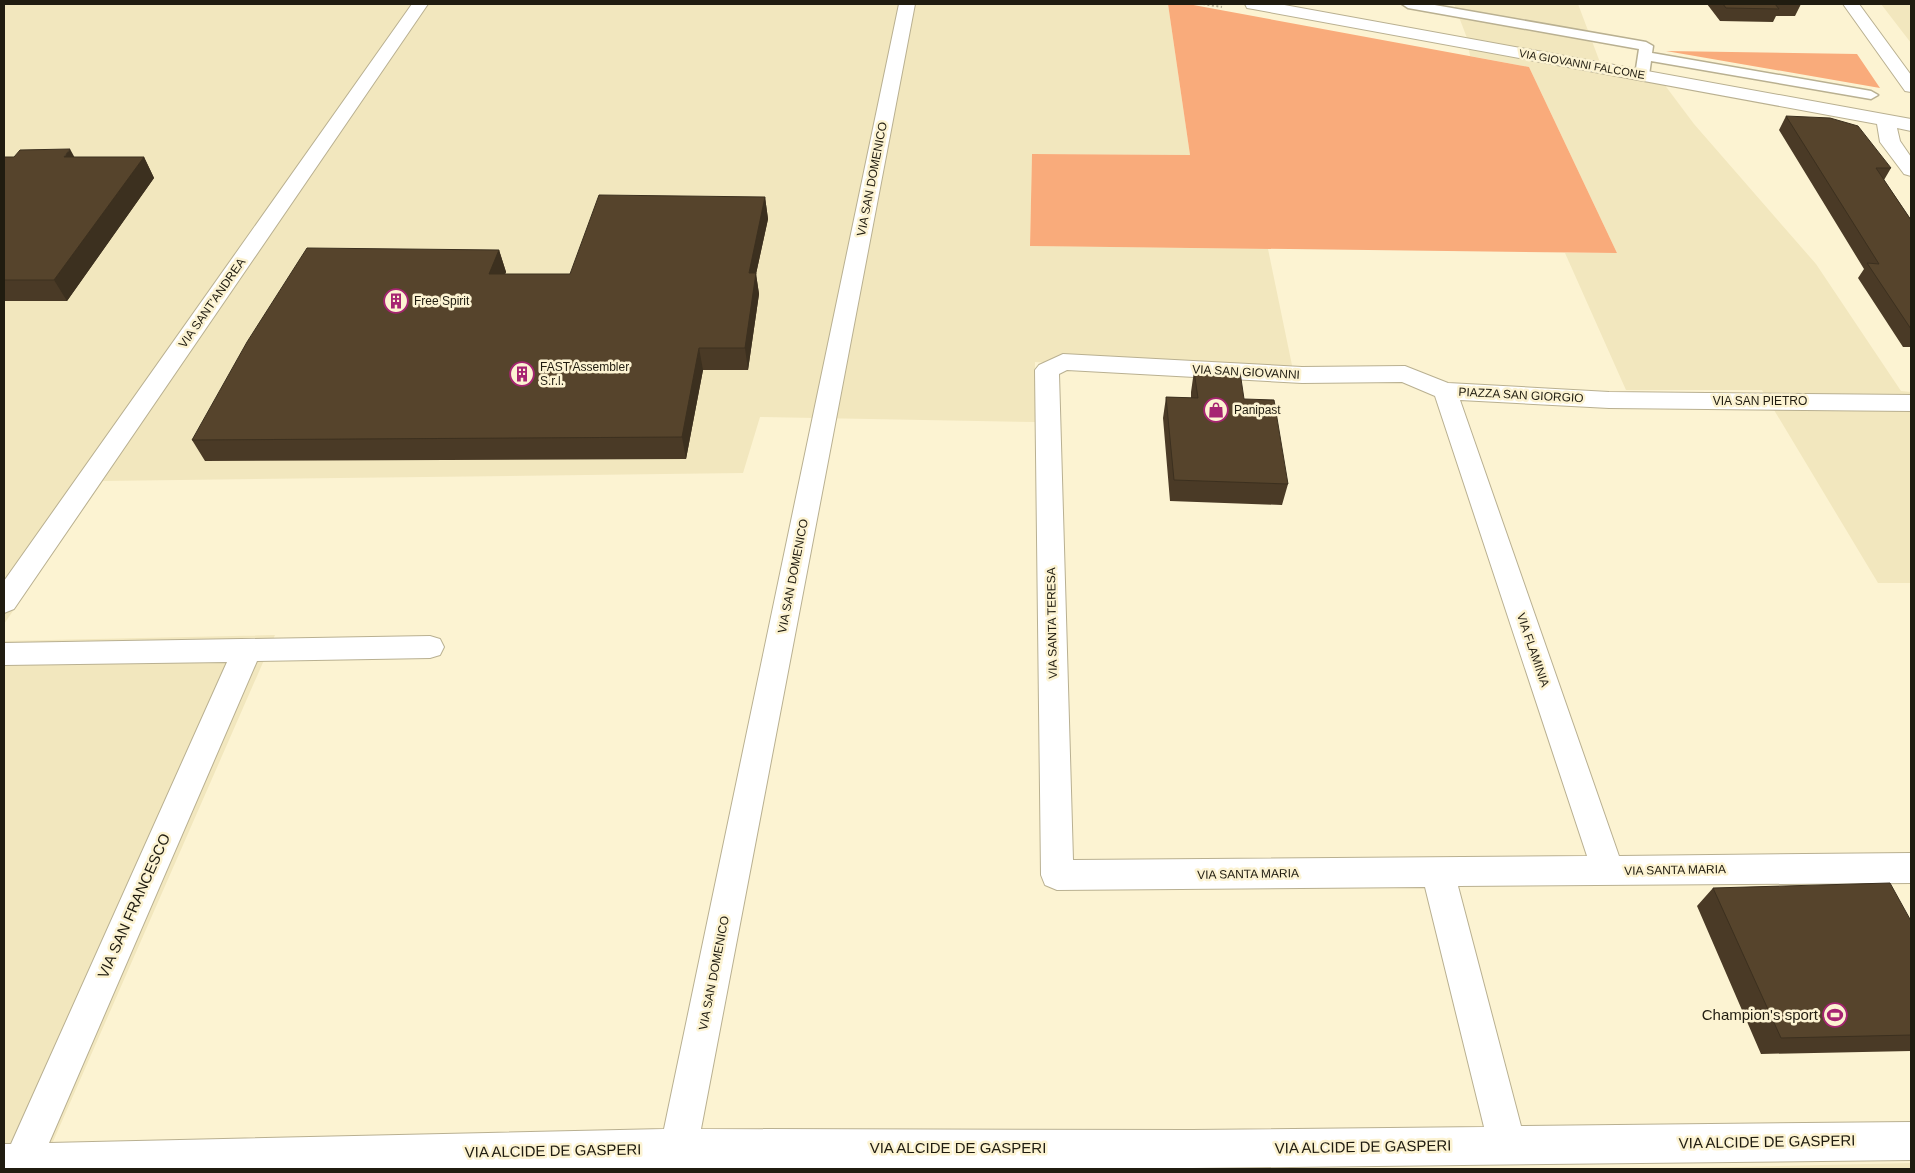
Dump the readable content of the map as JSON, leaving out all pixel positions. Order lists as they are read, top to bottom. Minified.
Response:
{"streets":{"street":["VIA GIOVANNI FALCONE","VIA SAN DOMENICO","VIA SANT'ANDREA","VIA SAN GIOVANNI","PIAZZA SAN GIORGIO","VIA SAN PIETRO","VIA SANTA TERESA","VIA FLAMINIA","VIA SANTA MARIA","VIA SAN FRANCESCO","VIA ALCIDE DE GASPERI"]},"crossings":[["VIA SAN DOMENICO","VIA ALCIDE DE GASPERI"],["VIA SAN GIOVANNI","PIAZZA SAN GIORGIO"],["VIA SAN GIOVANNI","VIA SANTA TERESA"],["PIAZZA SAN GIORGIO","VIA SAN PIETRO"],["PIAZZA SAN GIORGIO","VIA FLAMINIA"],["VIA SANTA TERESA","VIA SANTA MARIA"],["VIA FLAMINIA","VIA SANTA MARIA"],["VIA SAN FRANCESCO","VIA ALCIDE DE GASPERI"]],"places":{"building":["Free Spirit","FAST Assembler S.r.l."],"shop":["Panipast"],"sports":["Champion's sport"]}}
